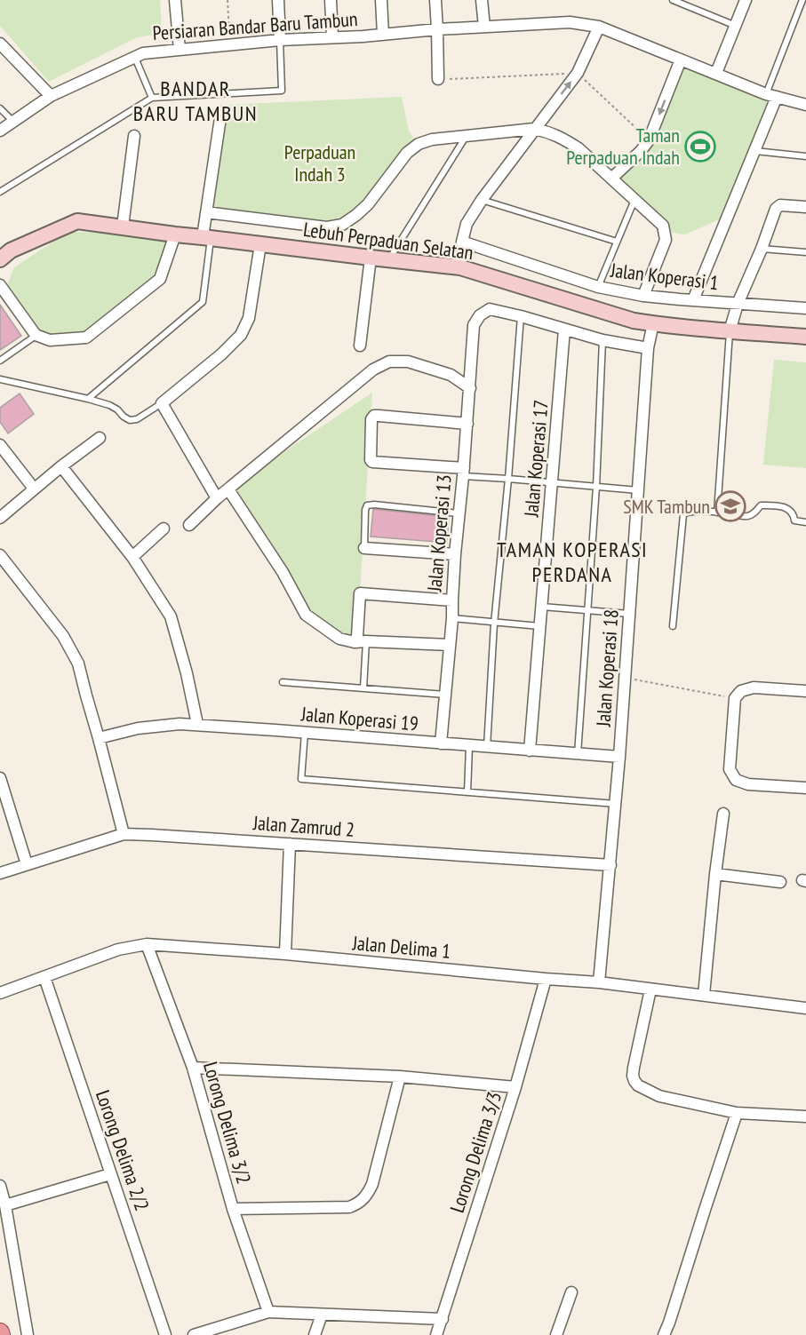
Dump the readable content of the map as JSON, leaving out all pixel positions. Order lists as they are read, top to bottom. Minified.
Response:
{"streets":{"street":["Persiaran Bandar Baru Tambun","Lebuh Perpaduan Selatan","Jalan Koperasi 1","Jalan Koperasi 17","Jalan Koperasi 13","Jalan Koperasi 18","Jalan Koperasi 19","Jalan Zamrud 2","Jalan Delima 1","Lorong Delima 3/2","Lorong Delima 2/2","Lorong Delima 3/3"]},"crossings":[["Lebuh Perpaduan Selatan","Jalan Koperasi 18"],["Jalan Koperasi 17","Jalan Koperasi 19"],["Jalan Koperasi 13","Jalan Koperasi 19"],["Jalan Koperasi 18","Jalan Koperasi 19"],["Jalan Koperasi 18","Jalan Zamrud 2"],["Jalan Koperasi 18","Jalan Delima 1"],["Jalan Delima 1","Lorong Delima 3/2"],["Jalan Delima 1","Lorong Delima 2/2"],["Jalan Delima 1","Lorong Delima 3/3"]],"districts":["BANDAR BARU TAMBUN","TAMAN KOPERASI PERDANA"],"parks":["Perpaduan Indah 3"],"places":{"sports":["Taman Perpaduan Indah"],"school or university":["SMK Tambun"]}}
